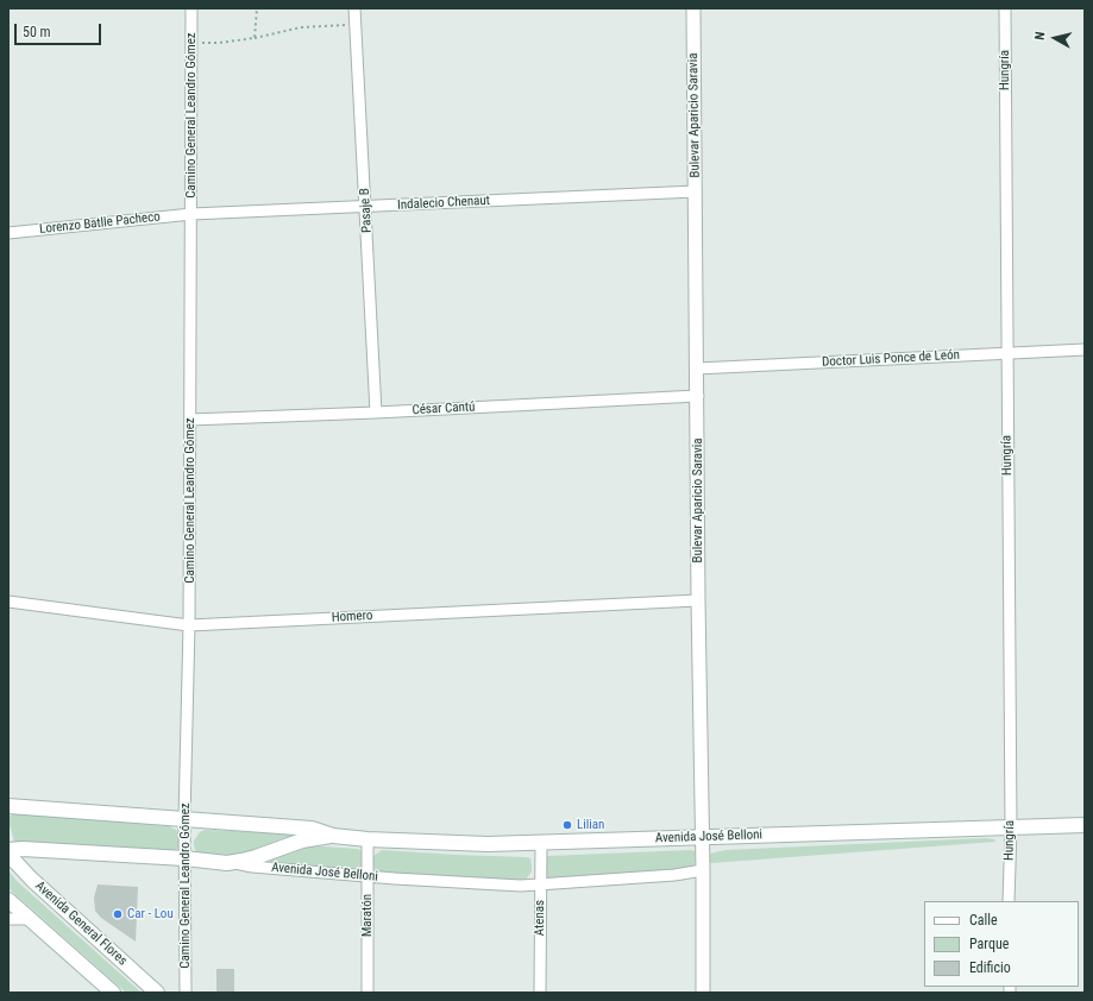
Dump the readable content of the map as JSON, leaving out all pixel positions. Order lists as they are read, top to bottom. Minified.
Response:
{"streets":{"main road":["Avenida José Belloni","Avenida General Flores"],"street":["Hungría","Camino General Leandro Gómez","Bulevar Aparicio Saravia","Indalecio Chenaut","Pasaje B","Lorenzo Batlle Pacheco","Doctor Luis Ponce de León","César Cantú","Homero","Maratón","Atenas"]},"crossings":[["Hungría","Doctor Luis Ponce de León"],["Hungría","Avenida José Belloni"],["Camino General Leandro Gómez","Indalecio Chenaut"],["Camino General Leandro Gómez","Lorenzo Batlle Pacheco"],["Camino General Leandro Gómez","César Cantú"],["Camino General Leandro Gómez","Homero"],["Camino General Leandro Gómez","Avenida José Belloni"],["Bulevar Aparicio Saravia","Indalecio Chenaut"],["Bulevar Aparicio Saravia","Doctor Luis Ponce de León"],["Bulevar Aparicio Saravia","César Cantú"],["Bulevar Aparicio Saravia","Homero"],["Bulevar Aparicio Saravia","Avenida José Belloni"],["Indalecio Chenaut","Pasaje B"],["Indalecio Chenaut","Lorenzo Batlle Pacheco"],["Pasaje B","César Cantú"],["Avenida José Belloni","Maratón"],["Avenida José Belloni","Atenas"],["Avenida José Belloni","Avenida General Flores"]],"places":["Lilian","Car - Lou"],"legend":["Calle","Parque","Edificio"],"scale_bar":"50 m","north":"left"}
